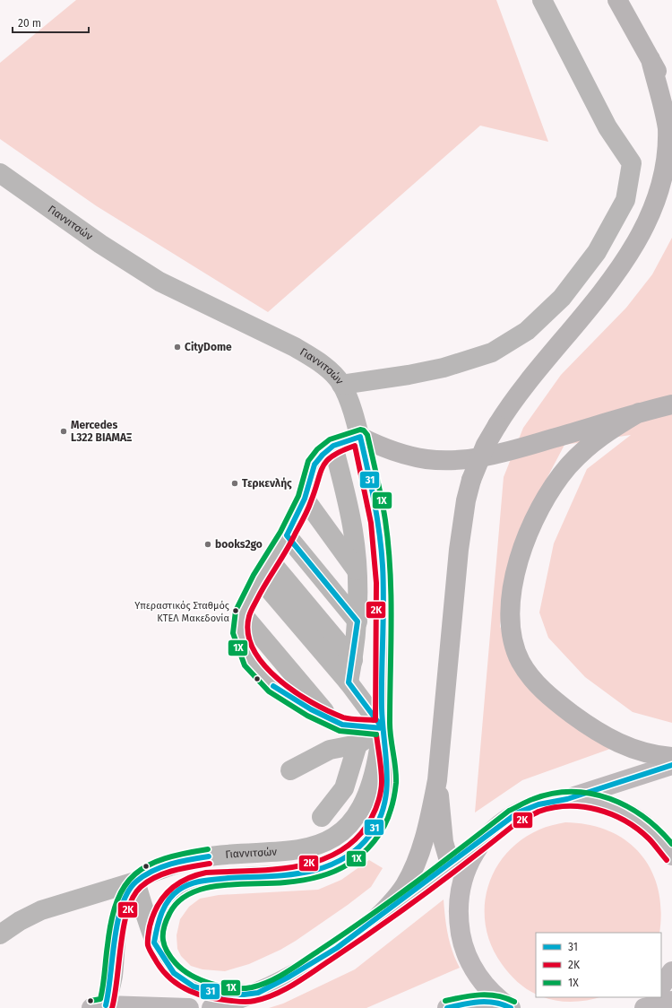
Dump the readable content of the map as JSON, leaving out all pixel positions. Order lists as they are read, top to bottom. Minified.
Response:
{"streets":{"street":["Γιαννιτσών"]},"places":["CityDome","Mercedes L322 ΒΙΑΜΑΞ","Τερκενλής","books2go","Υπεραστικός Σταθμός ΚΤΕΛ Μακεδονία"],"lines":["transit line 1Χ","transit line 31","transit line 2Κ"],"legend":["31","2Κ","1Χ"],"scale_bar":"20 m"}
